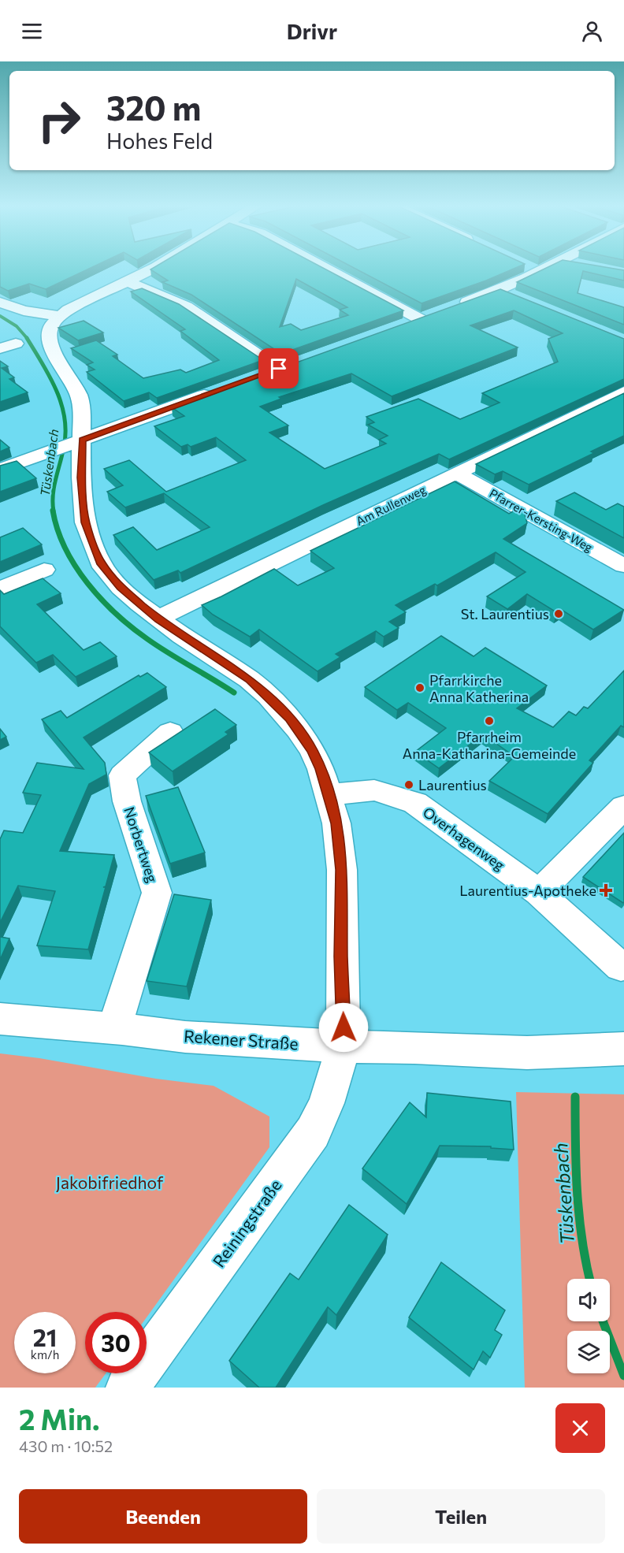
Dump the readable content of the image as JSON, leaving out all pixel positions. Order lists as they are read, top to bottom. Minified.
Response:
{"streets":{"street":["Am Rullenweg","Pfarrer-Kersting-Weg","Overhagenweg","Norbertweg","Rekener Straße","Reiningstraße"]},"crossings":[["Am Rullenweg","Pfarrer-Kersting-Weg"],["Am Rullenweg","Reiningstraße"],["Overhagenweg","Reiningstraße"],["Norbertweg","Rekener Straße"],["Rekener Straße","Reiningstraße"]],"water":["Tüskenbach"],"parks":["Jakobifriedhof"],"places":{"other":["St. Laurentius","Pfarrkirche Anna Katherina","Pfarrheim Anna-Katharina-Gemeinde","Laurentius"],"health":["Laurentius-Apotheke"]},"page":{"header":"Drivr","turn":["320 m","Hohes Feld"],"speed":"21 km/h","limit":"30","heading":["2 Min.","430 m · 10:52"],"buttons":["Beenden","Teilen"]}}
